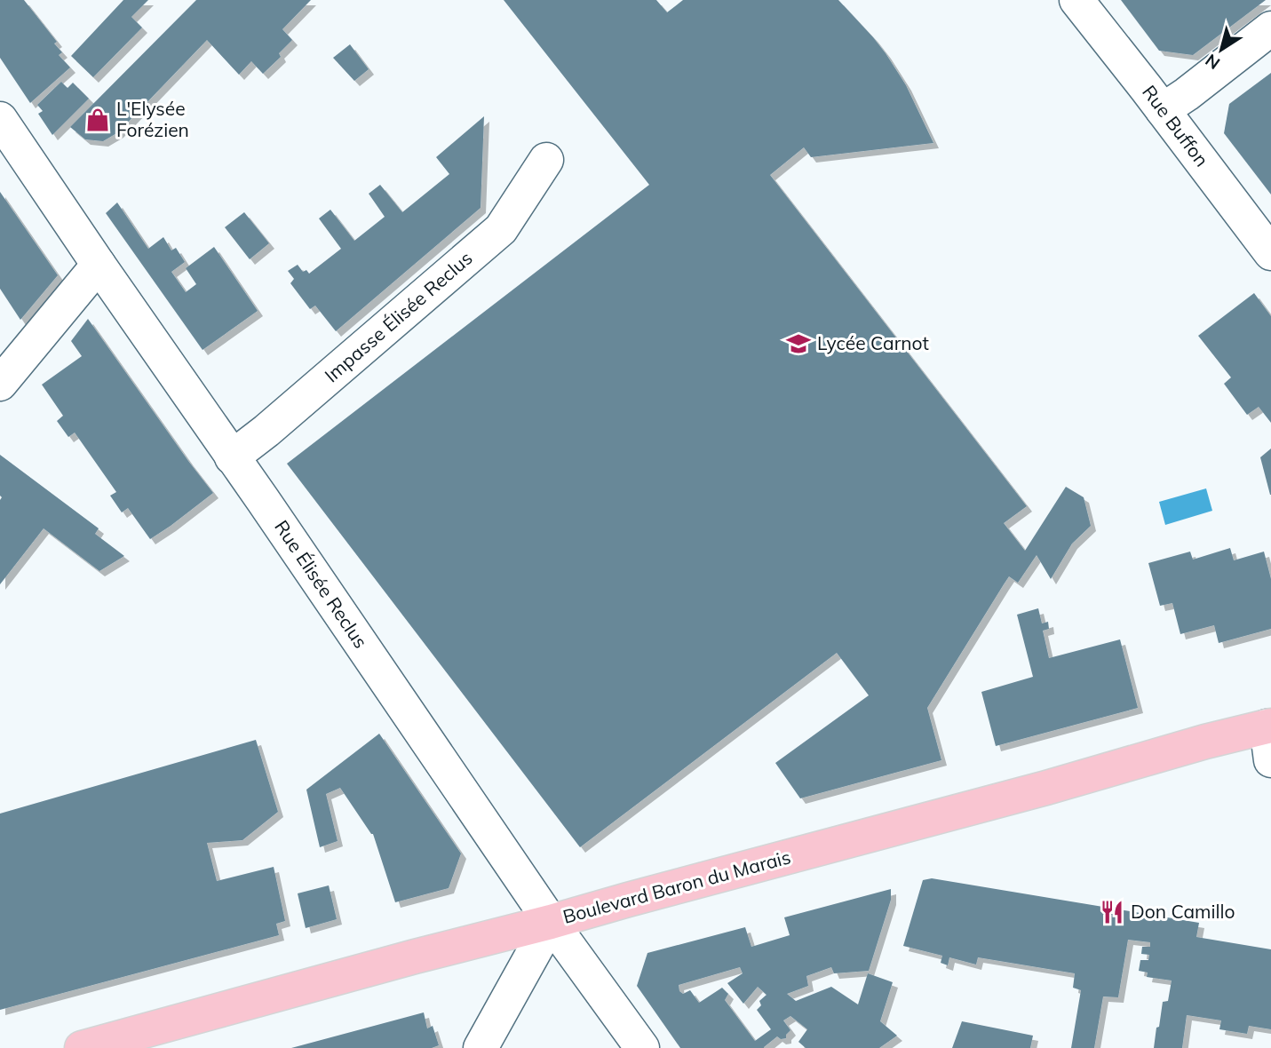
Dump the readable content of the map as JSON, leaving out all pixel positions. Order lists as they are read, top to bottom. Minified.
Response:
{"streets":{"main road":["Boulevard Baron du Marais"],"street":["Rue Buffon","Impasse Élisée Reclus","Rue Élisée Reclus"]},"crossings":[["Impasse Élisée Reclus","Rue Élisée Reclus"],["Rue Élisée Reclus","Boulevard Baron du Marais"]],"places":{"shop":["L'Elysée Forézien"],"school or university":["Lycée Carnot"],"restaurant":["Don Camillo"]},"north":"bottom left"}
